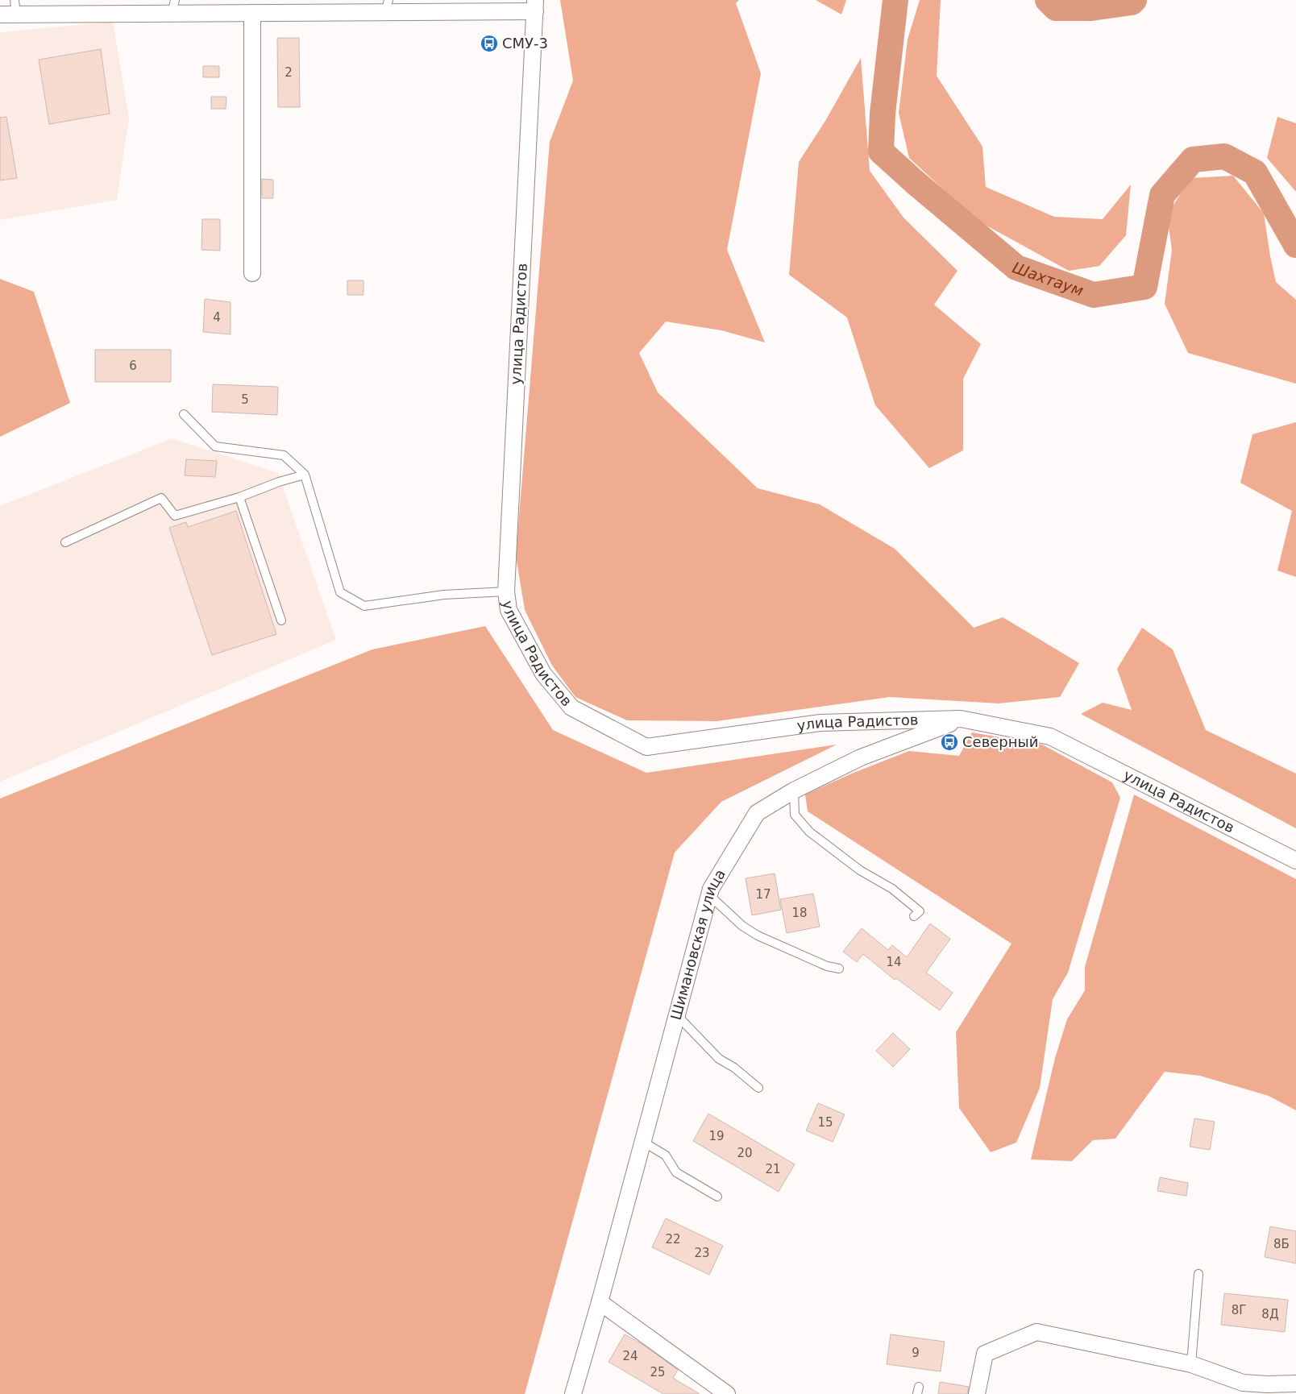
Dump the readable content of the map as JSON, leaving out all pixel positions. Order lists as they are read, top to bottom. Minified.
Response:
{"streets":{"street":["улица Радистов","Шимановская улица"]},"crossings":[["улица Радистов","Шимановская улица"]],"water":["Шахтаум"],"places":{"bus stop":["СМУ-3","Северный"]},"house_numbers":["2","4","6","5","17","18","14","15","19","20","21","22","8Б","23","8Г","8Д","9","24","25"]}
